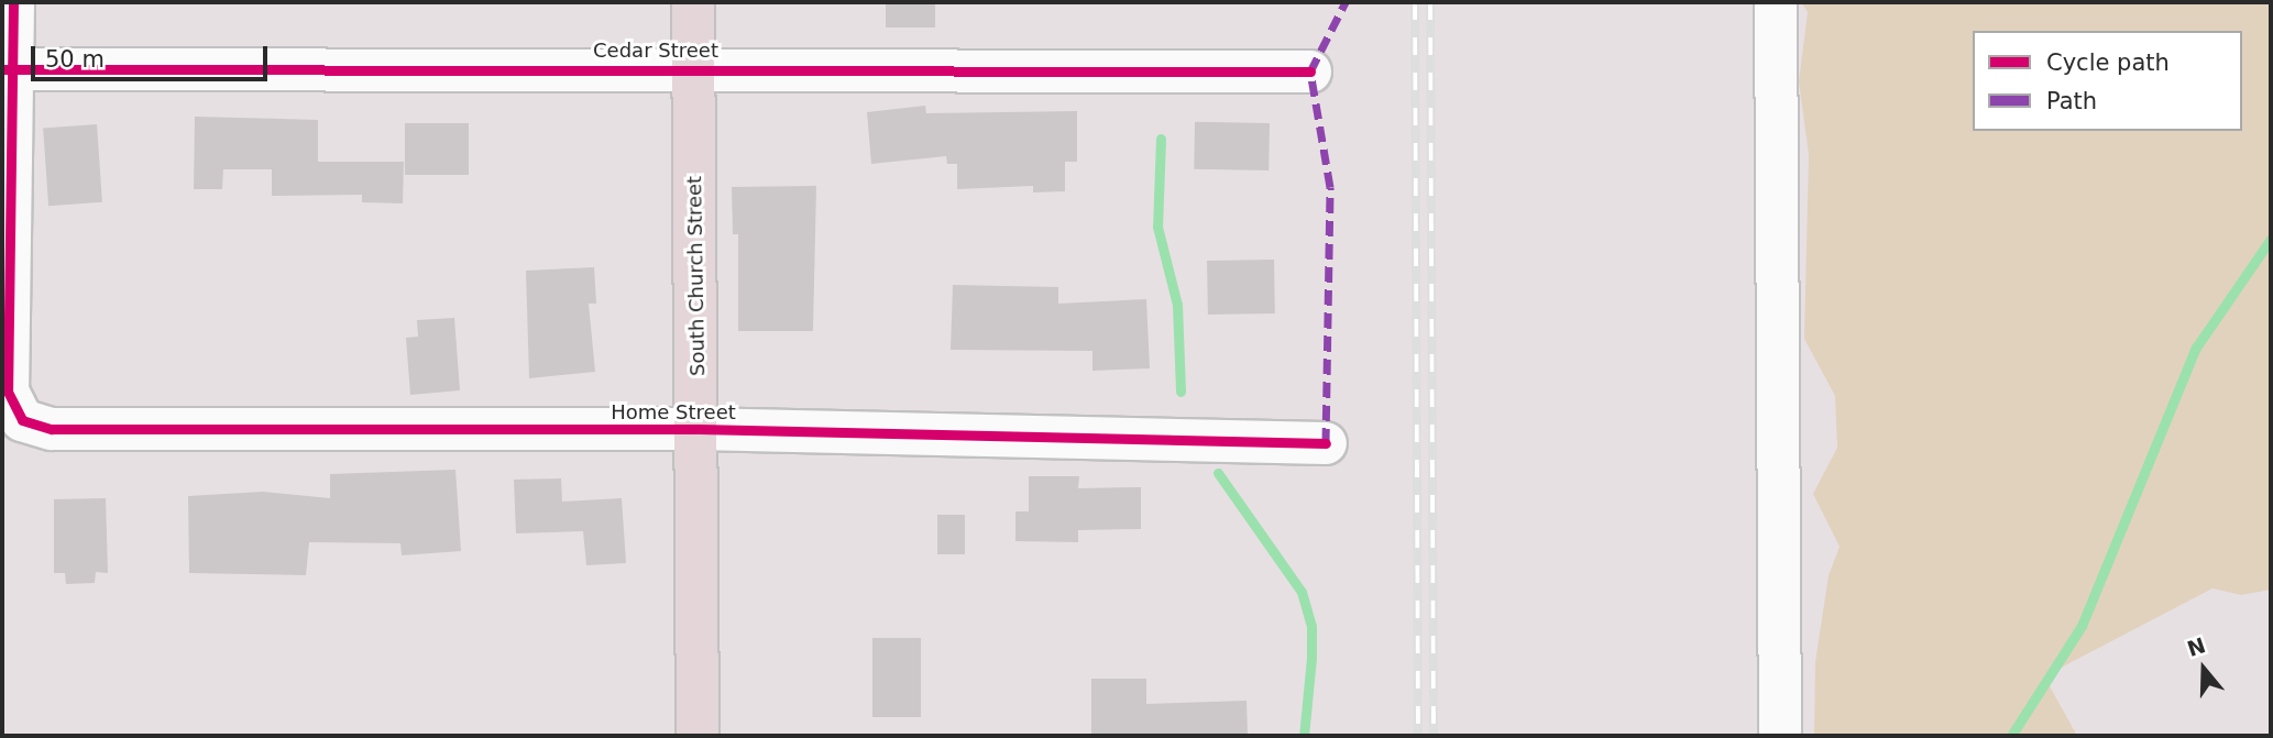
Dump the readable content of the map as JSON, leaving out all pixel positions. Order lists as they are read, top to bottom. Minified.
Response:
{"streets":{"main road":["South Church Street"],"street":["Cedar Street","Home Street"]},"crossings":[["Cedar Street","South Church Street"],["Cedar Street","Home Street"],["South Church Street","Home Street"]],"legend":["Cycle path","Path"],"scale_bar":"50 m","north":"top"}
